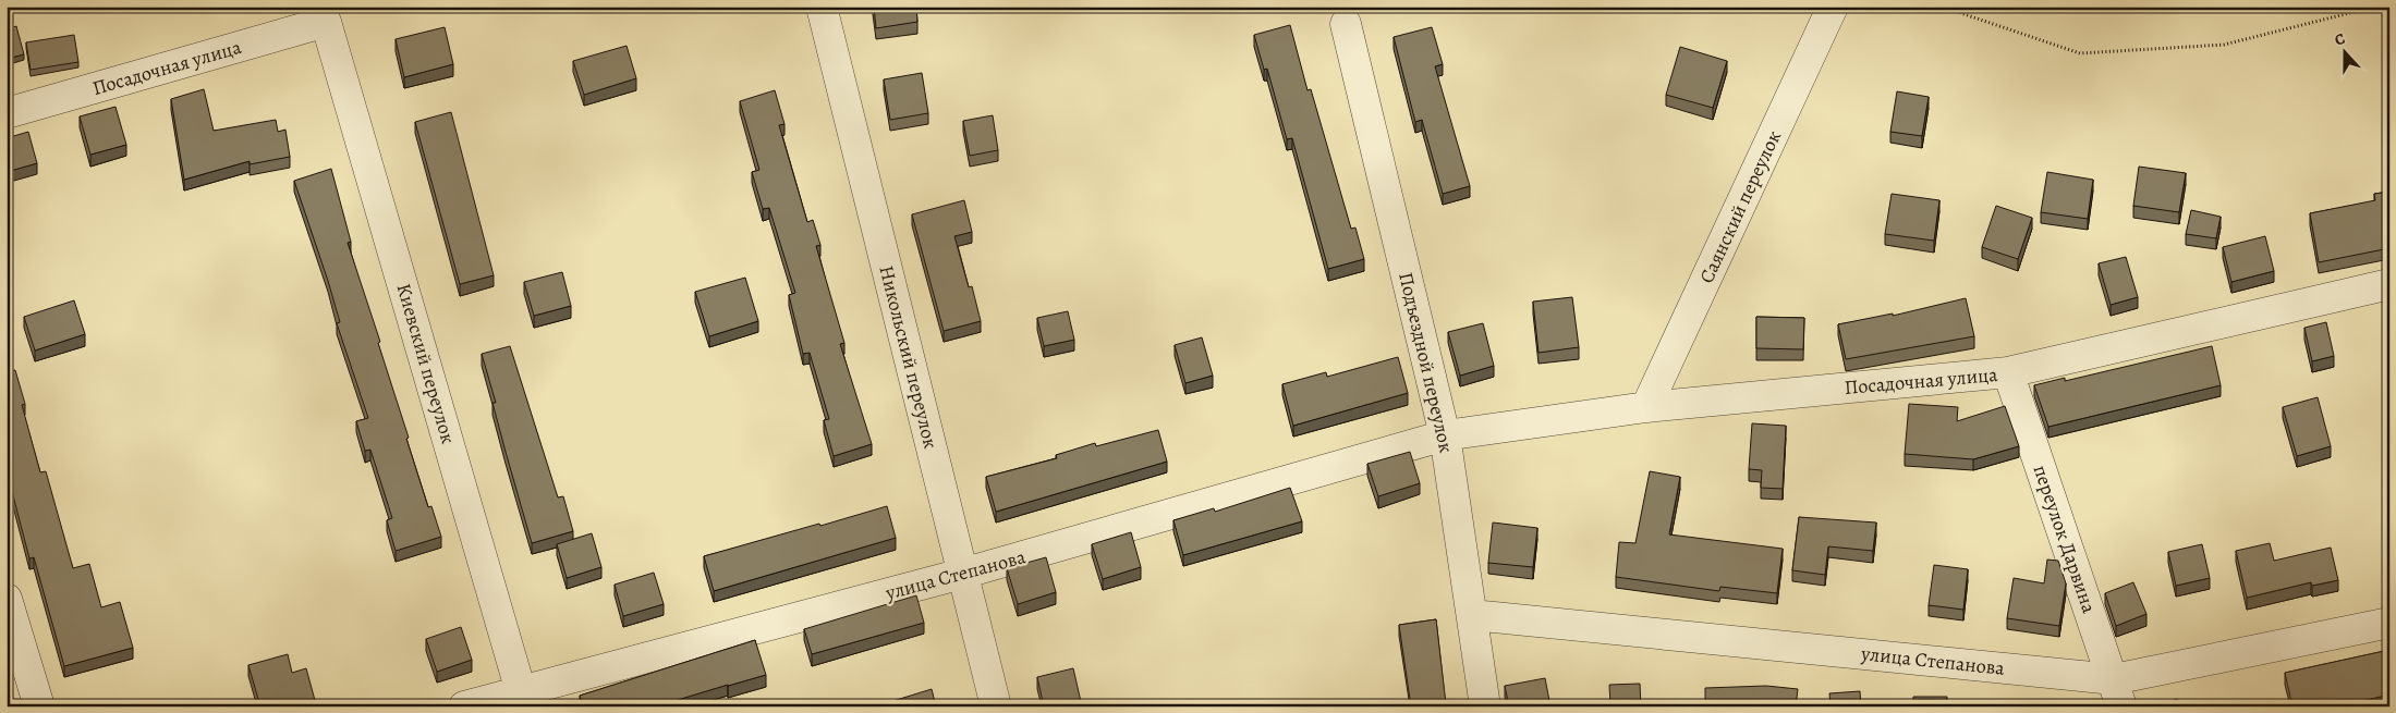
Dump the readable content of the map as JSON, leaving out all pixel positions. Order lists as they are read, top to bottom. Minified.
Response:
{"streets":{"street":["Посадочная улица","Саянский переулок","Никольский переулок","Подъездной переулок","Киевский переулок","переулок Дарвина","улица Степанова"]},"crossings":[["Посадочная улица","Саянский переулок"],["Посадочная улица","Подъездной переулок"],["Посадочная улица","Киевский переулок"],["Посадочная улица","переулок Дарвина"],["Посадочная улица","улица Степанова"],["Никольский переулок","улица Степанова"],["Подъездной переулок","улица Степанова"],["Киевский переулок","улица Степанова"],["переулок Дарвина","улица Степанова"]],"north":"top"}
